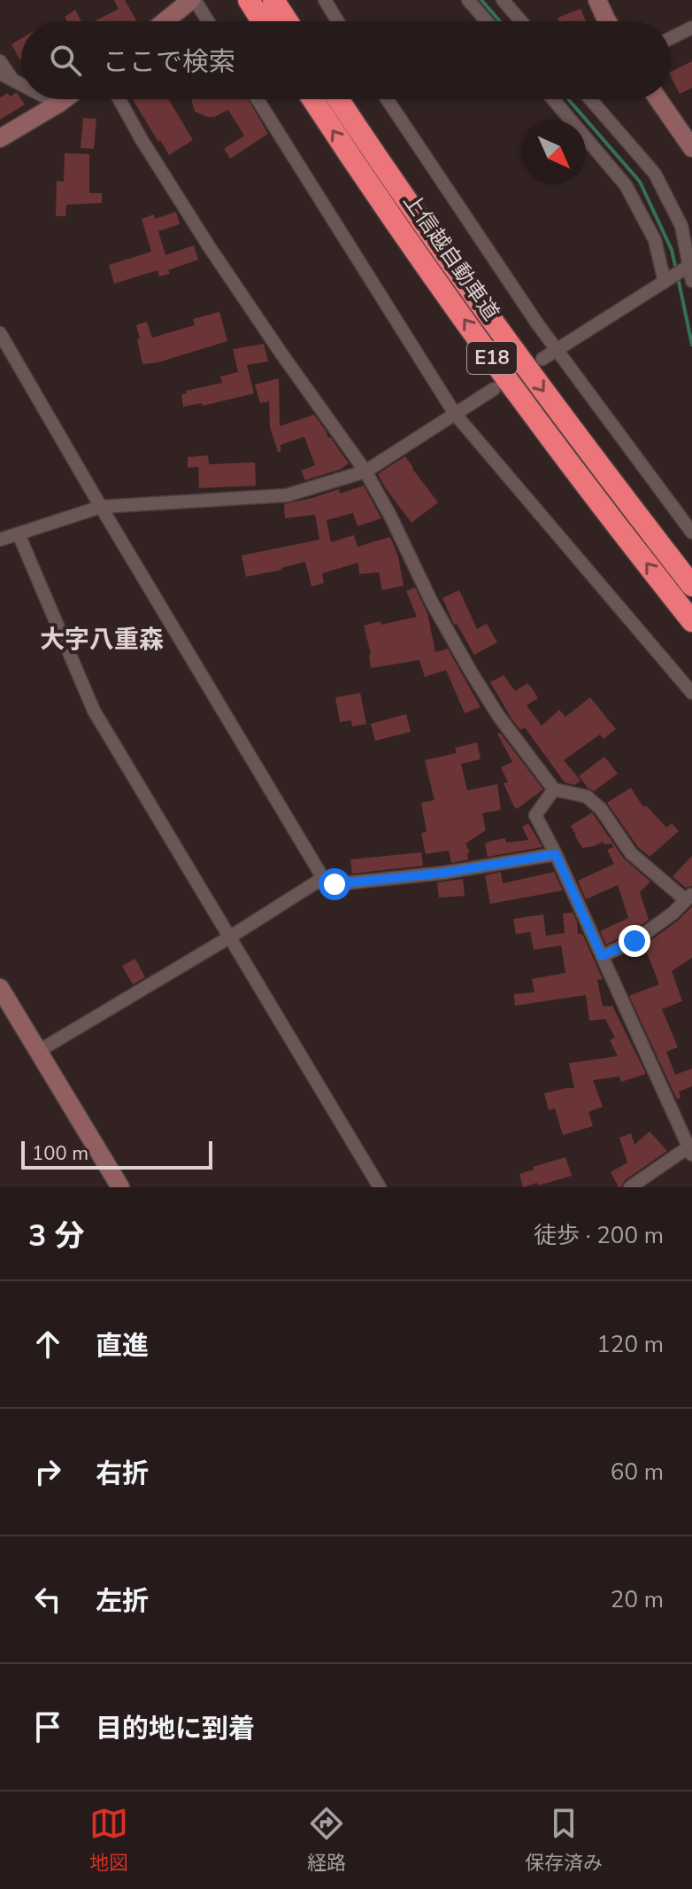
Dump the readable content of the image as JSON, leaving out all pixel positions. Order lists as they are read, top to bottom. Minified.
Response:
{"streets":{"highway":["上信越自動車道","E18"]},"districts":["大字八重森"],"scale_bar":"100 m","north":"bottom right","page":{"search":"ここで検索","scale":"100 m","heading":["3 分","徒歩 · 200 m"],"list":[["直進","120 m"],["右折","60 m"],["左折","20 m"],"目的地に到着"],"nav":["地図","経路","保存済み"]}}
